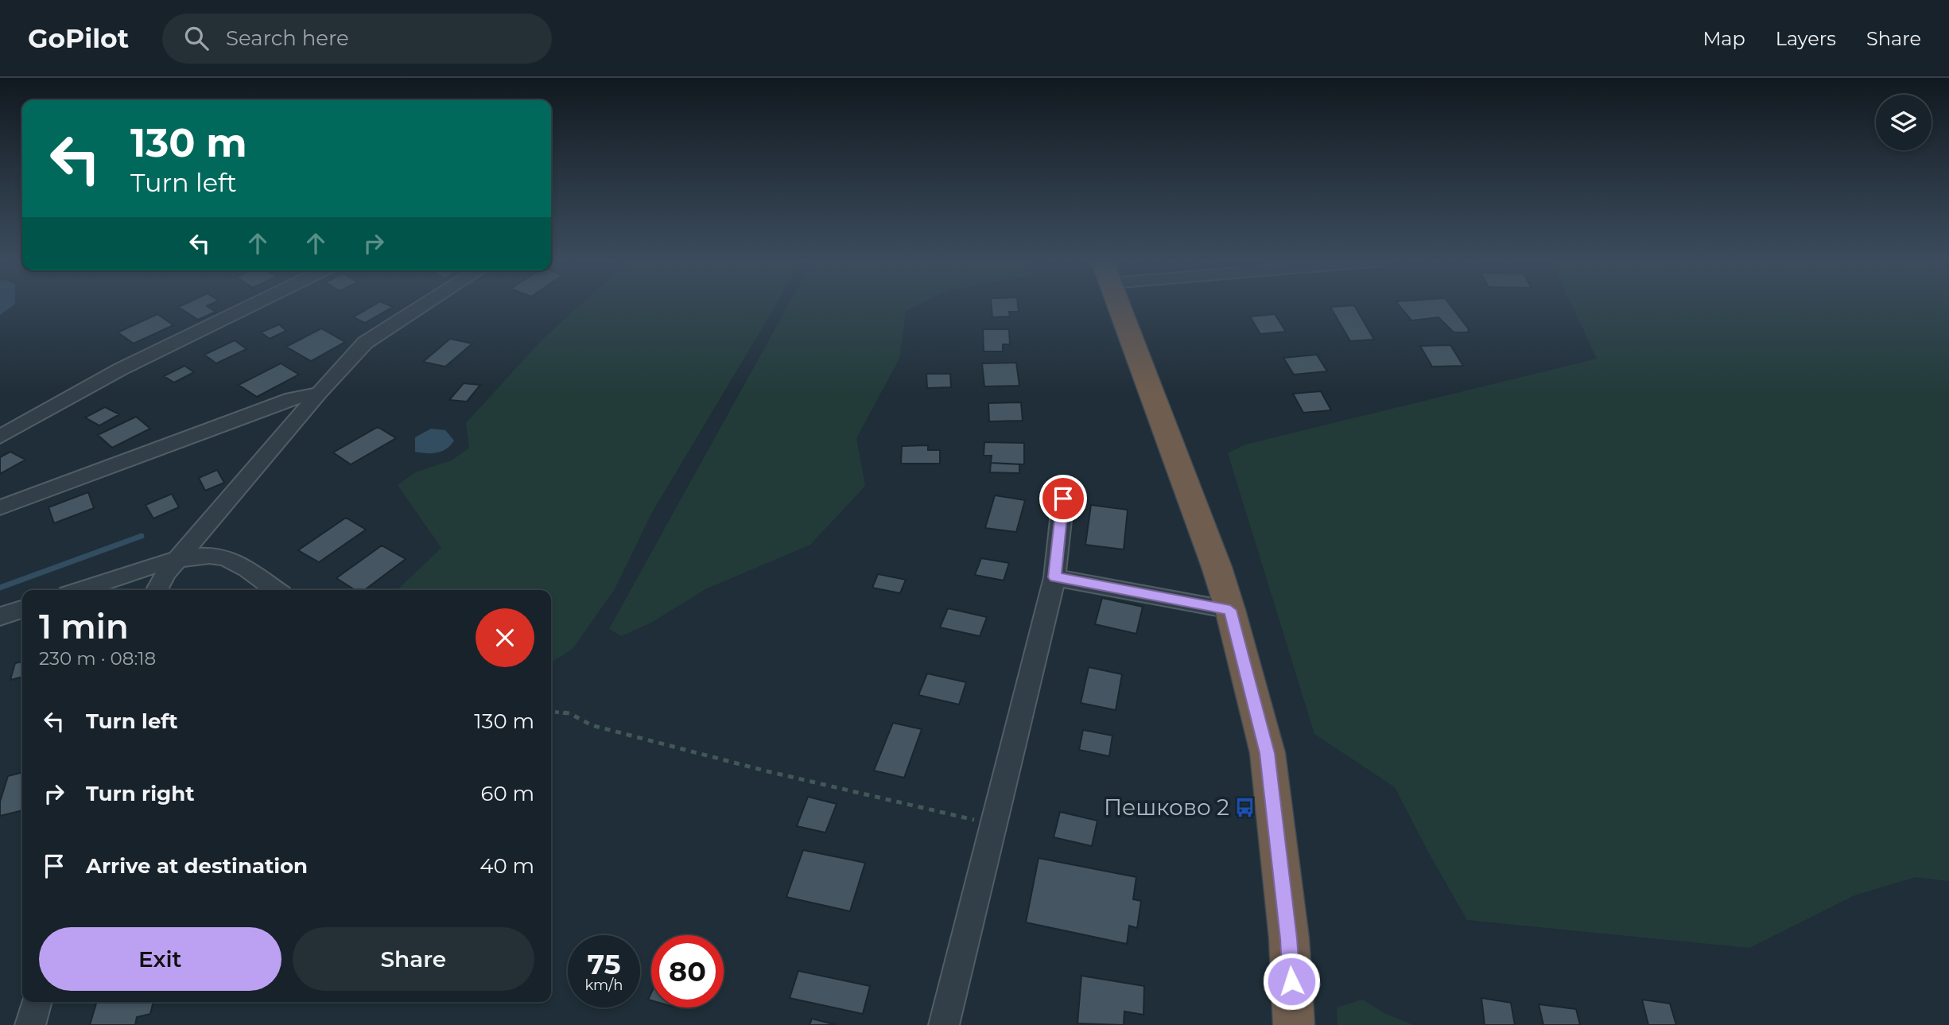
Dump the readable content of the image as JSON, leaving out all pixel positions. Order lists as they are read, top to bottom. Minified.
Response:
{"places":{"bus stop":["Пешково 2"]},"page":{"header":"GoPilot","search":"Search here","nav":["Map","Layers","Share"],"turn":["130 m","Turn left"],"heading":["1 min","230 m · 08:18"],"list":[{"name":"Turn left","value":"130 m"},{"name":"Turn right","value":"60 m"},{"name":"Arrive at destination","value":"40 m"}],"buttons":["Exit","Share"],"speed":"75 km/h","limit":"80"}}
